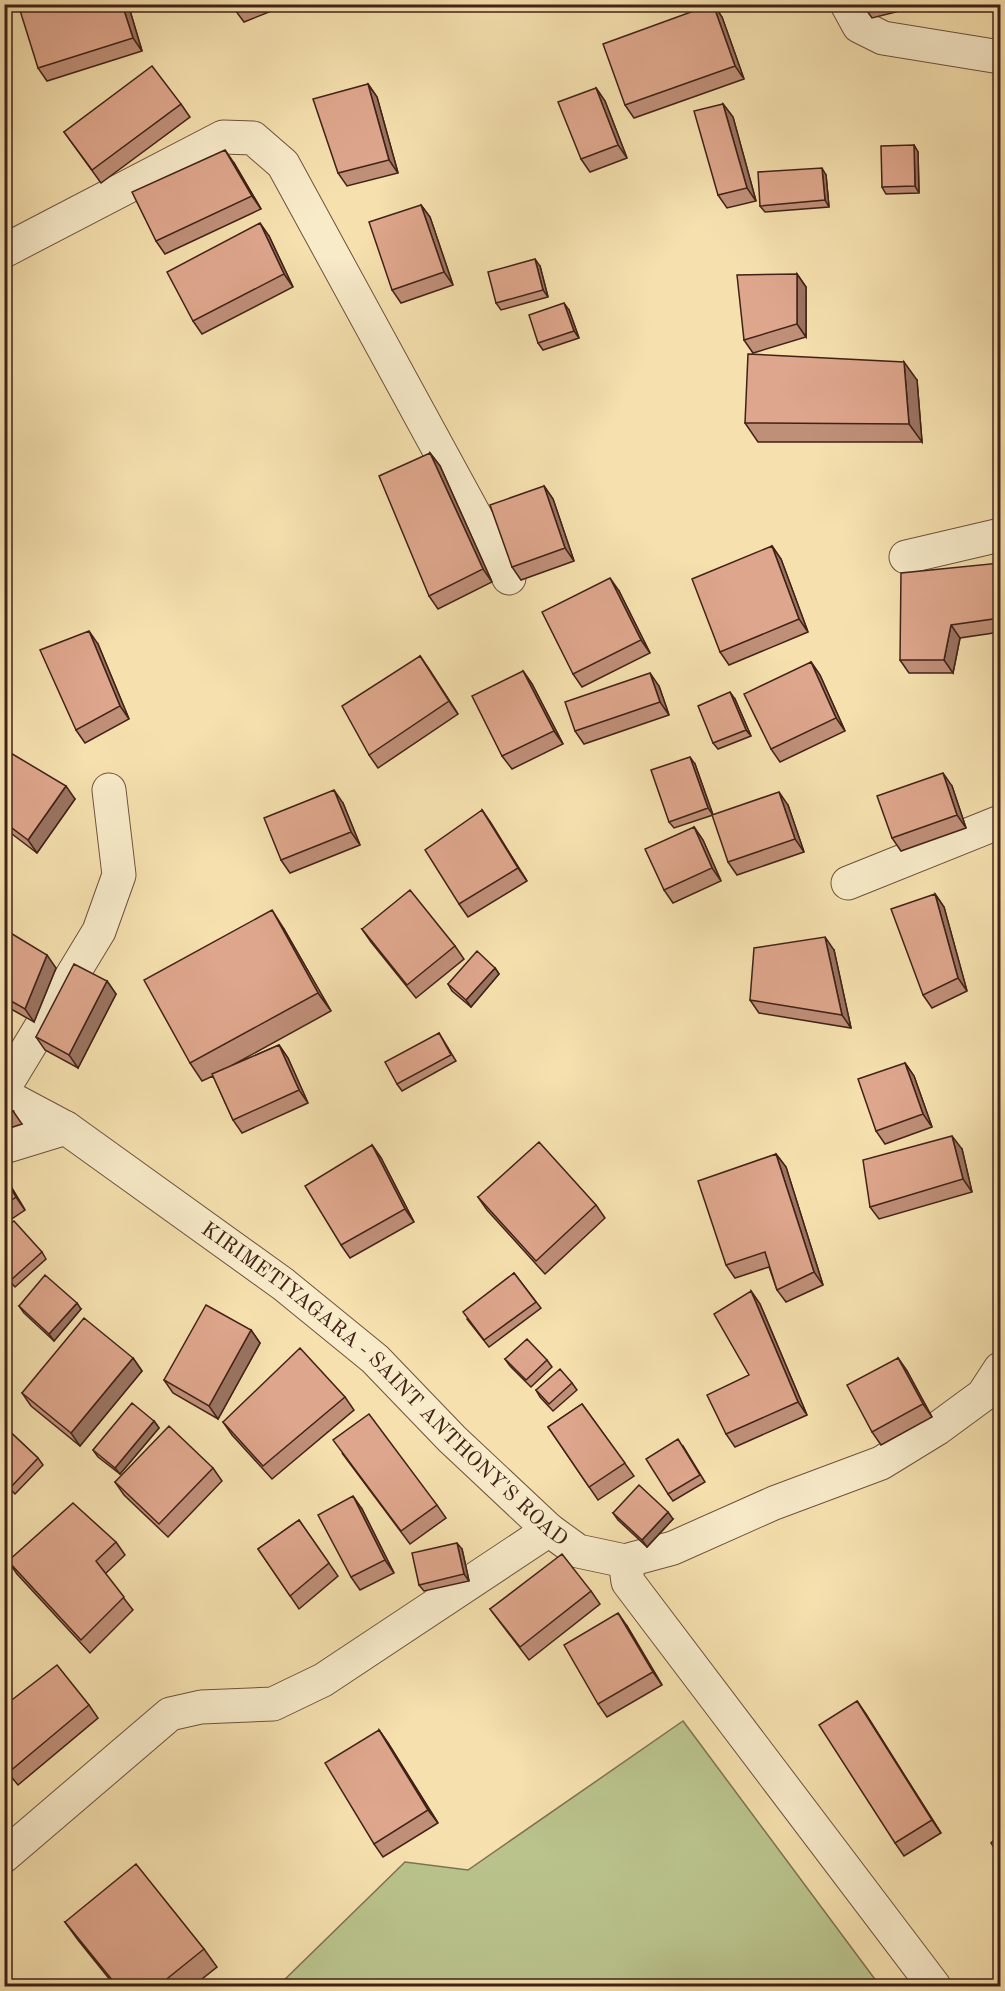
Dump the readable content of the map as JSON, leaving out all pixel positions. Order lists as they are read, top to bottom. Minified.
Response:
{"streets":{"street":["KIRIMETIYAGARA - SAINT ANTHONY'S ROAD"]}}
